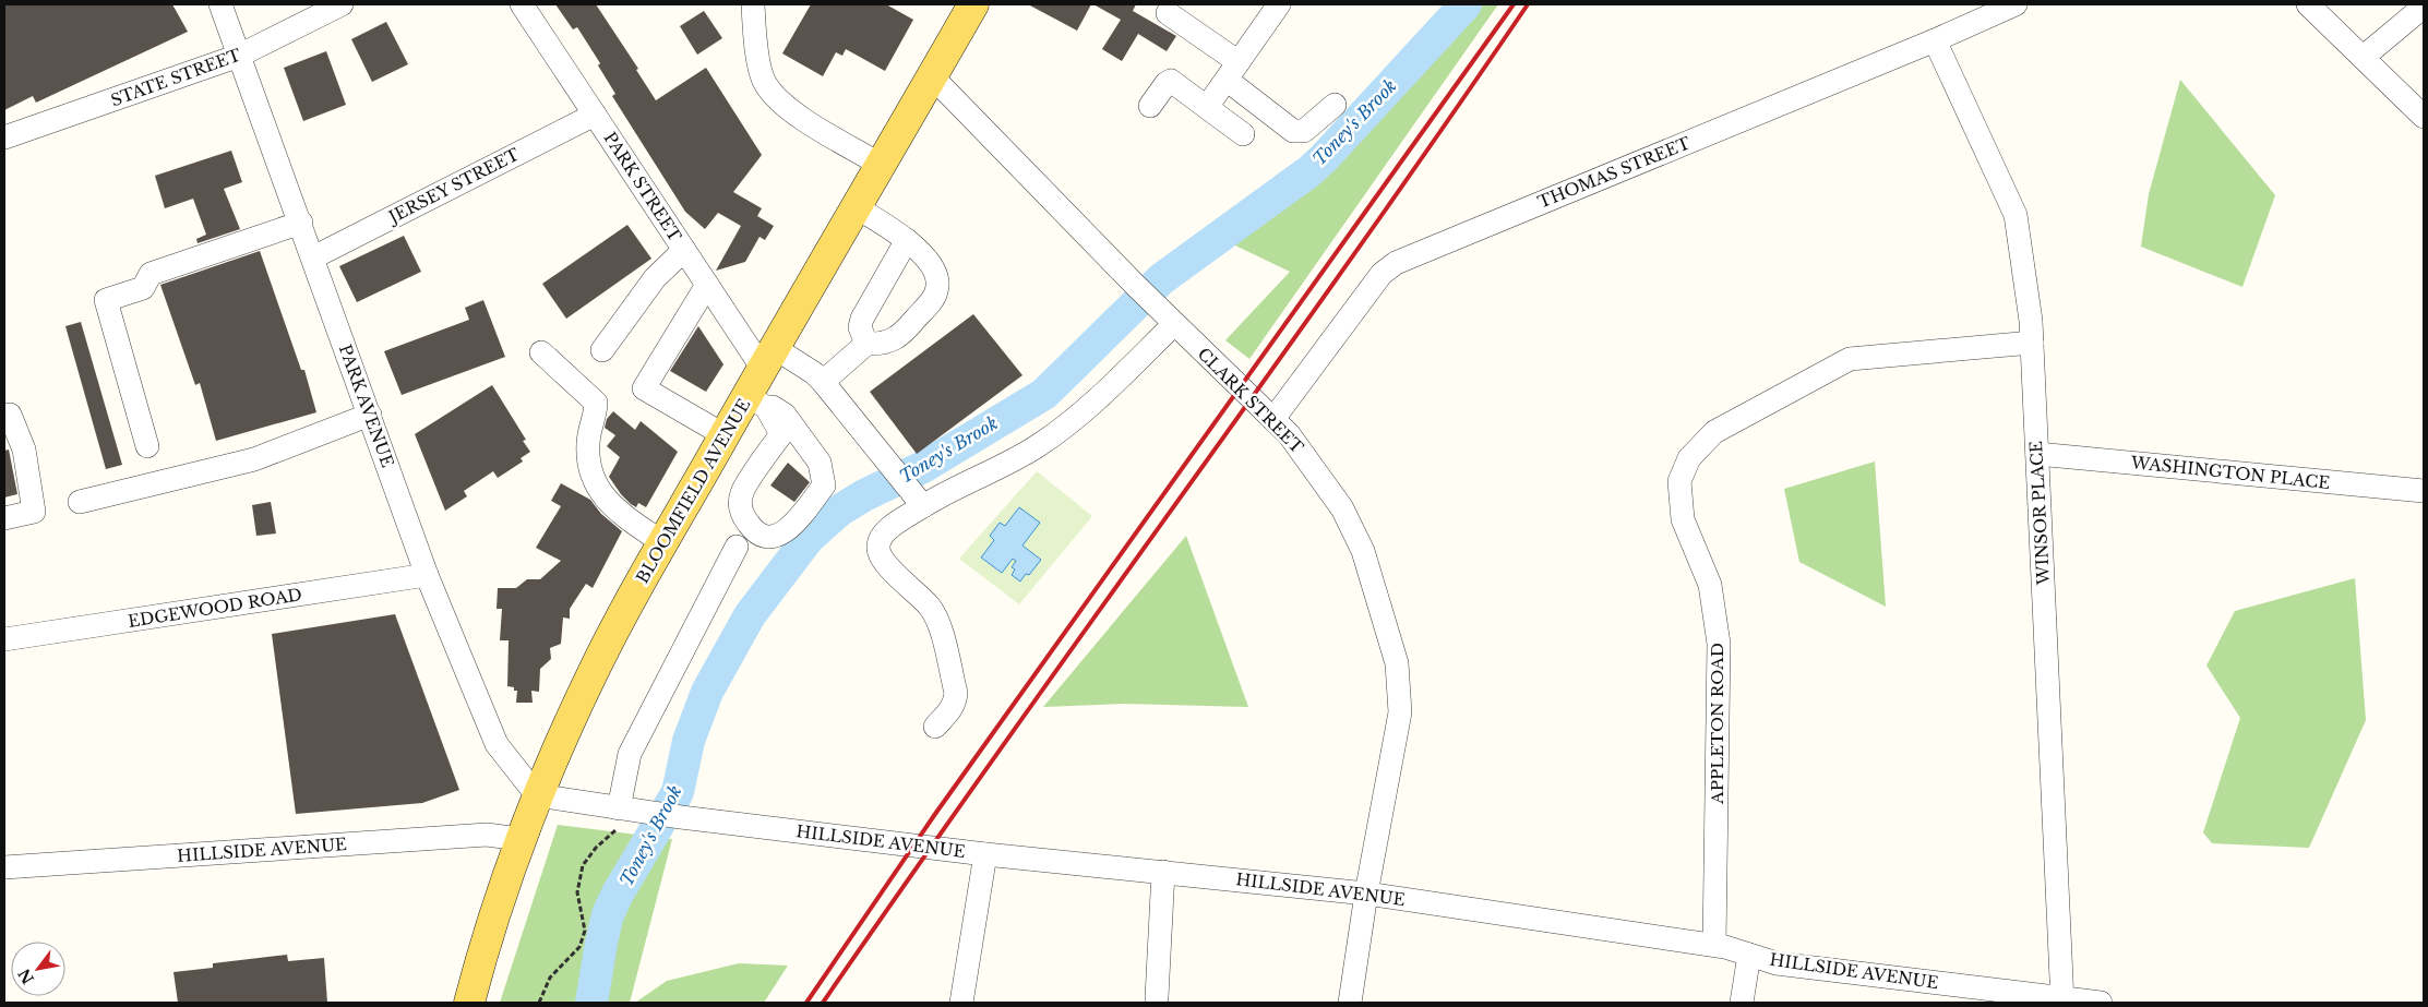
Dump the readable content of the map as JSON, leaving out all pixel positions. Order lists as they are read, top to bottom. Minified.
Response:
{"streets":{"main road":["BLOOMFIELD AVENUE"],"street":["STATE STREET","THOMAS STREET","JERSEY STREET","PARK STREET","CLARK STREET","PARK AVENUE","WASHINGTON PLACE","WINSOR PLACE","EDGEWOOD ROAD","APPLETON ROAD","HILLSIDE AVENUE"]},"crossings":[["STATE STREET","PARK AVENUE"],["THOMAS STREET","CLARK STREET"],["THOMAS STREET","WINSOR PLACE"],["JERSEY STREET","PARK STREET"],["JERSEY STREET","PARK AVENUE"],["PARK STREET","BLOOMFIELD AVENUE"],["CLARK STREET","BLOOMFIELD AVENUE"],["CLARK STREET","HILLSIDE AVENUE"],["PARK AVENUE","BLOOMFIELD AVENUE"],["PARK AVENUE","EDGEWOOD ROAD"],["PARK AVENUE","HILLSIDE AVENUE"],["WASHINGTON PLACE","WINSOR PLACE"],["BLOOMFIELD AVENUE","HILLSIDE AVENUE"],["WINSOR PLACE","APPLETON ROAD"],["WINSOR PLACE","HILLSIDE AVENUE"],["APPLETON ROAD","HILLSIDE AVENUE"]],"water":["Toney's Brook"],"north":"bottom left"}
